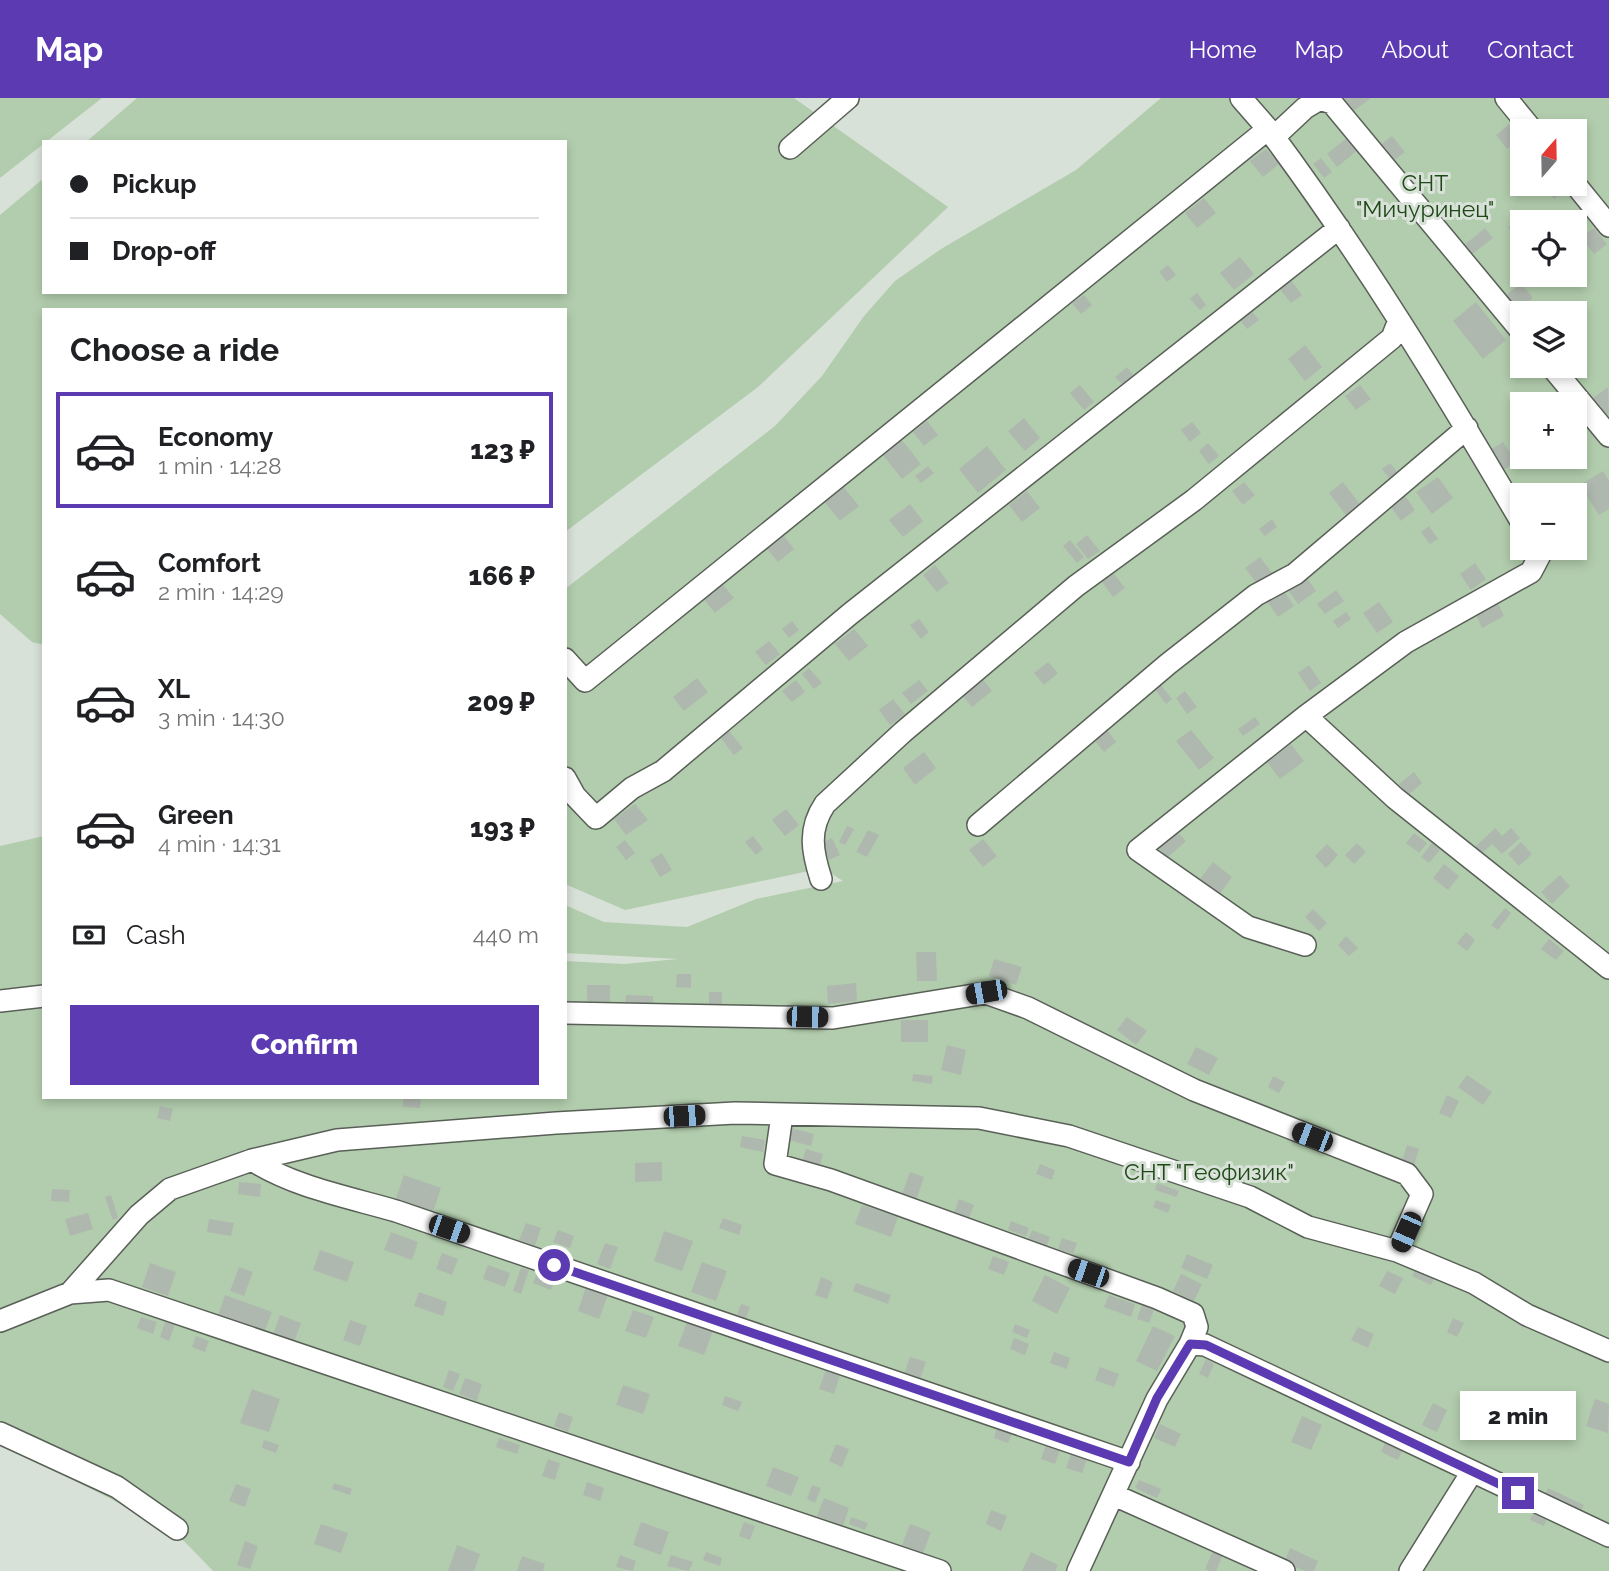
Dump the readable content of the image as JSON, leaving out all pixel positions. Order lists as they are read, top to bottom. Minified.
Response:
{"parks":["СНТ \"Мичуринец\"","СНТ \"Геофизик\""],"north":"top","page":{"header":"Map","nav":["Home","Map","About","Contact"],"map_buttons":["+","−"],"banner":["Pickup","Drop-off"],"heading":"Choose a ride","list":[{"name":"Economy","note":"1 min · 14:28","value":"123 ₽"},{"name":"Comfort","note":"2 min · 14:29","value":"166 ₽"},{"name":"XL","note":"3 min · 14:30","value":"209 ₽"},{"name":"Green","note":"4 min · 14:31","value":"193 ₽"}],"pay":["Cash","440 m"],"buttons":"Confirm","bubble":"2 min"}}
